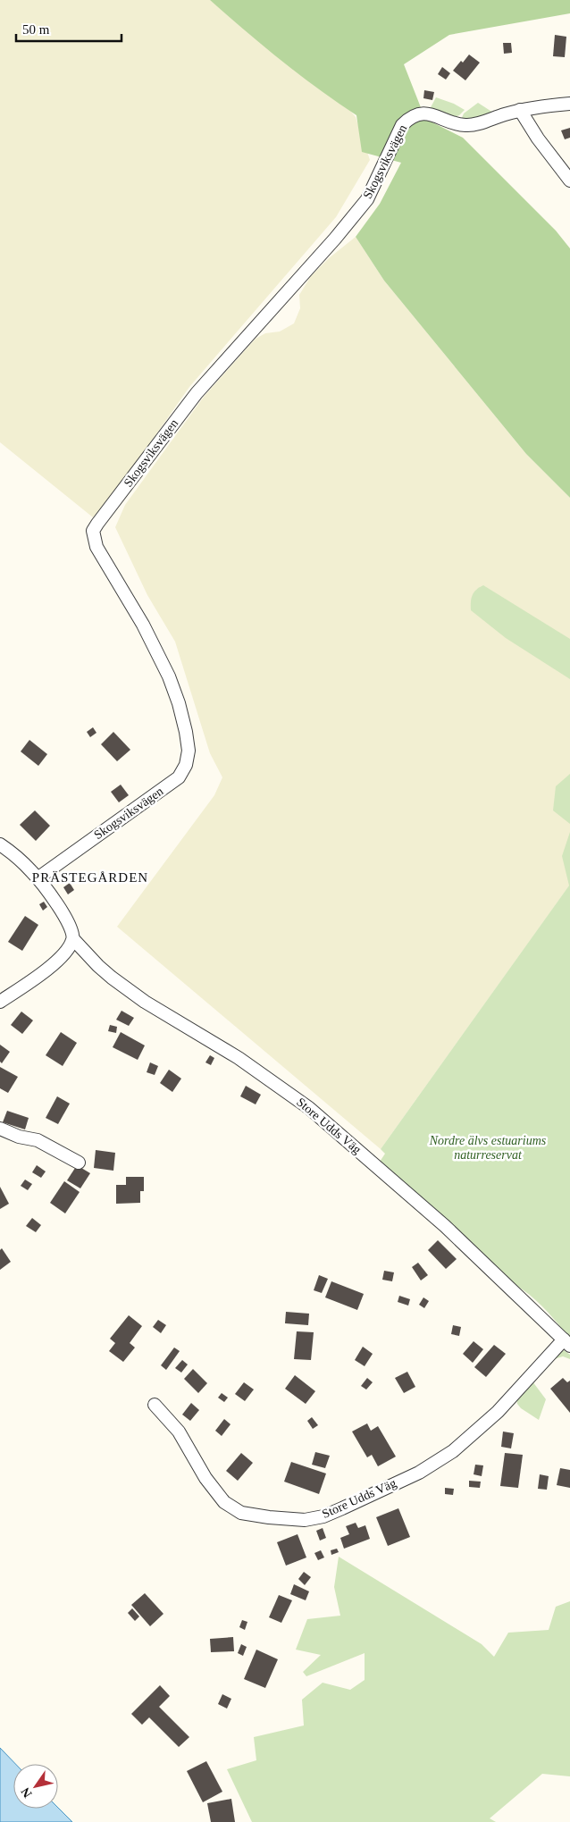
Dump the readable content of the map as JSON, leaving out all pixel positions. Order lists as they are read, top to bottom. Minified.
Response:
{"streets":{"street":["Skogsviksvägen","Store Udds Väg"]},"crossings":[["Skogsviksvägen","Store Udds Väg"]],"districts":["PRÄSTEGÅRDEN"],"parks":["Nordre älvs estuariums naturreservat"],"scale_bar":"50 m","north":"bottom left"}
